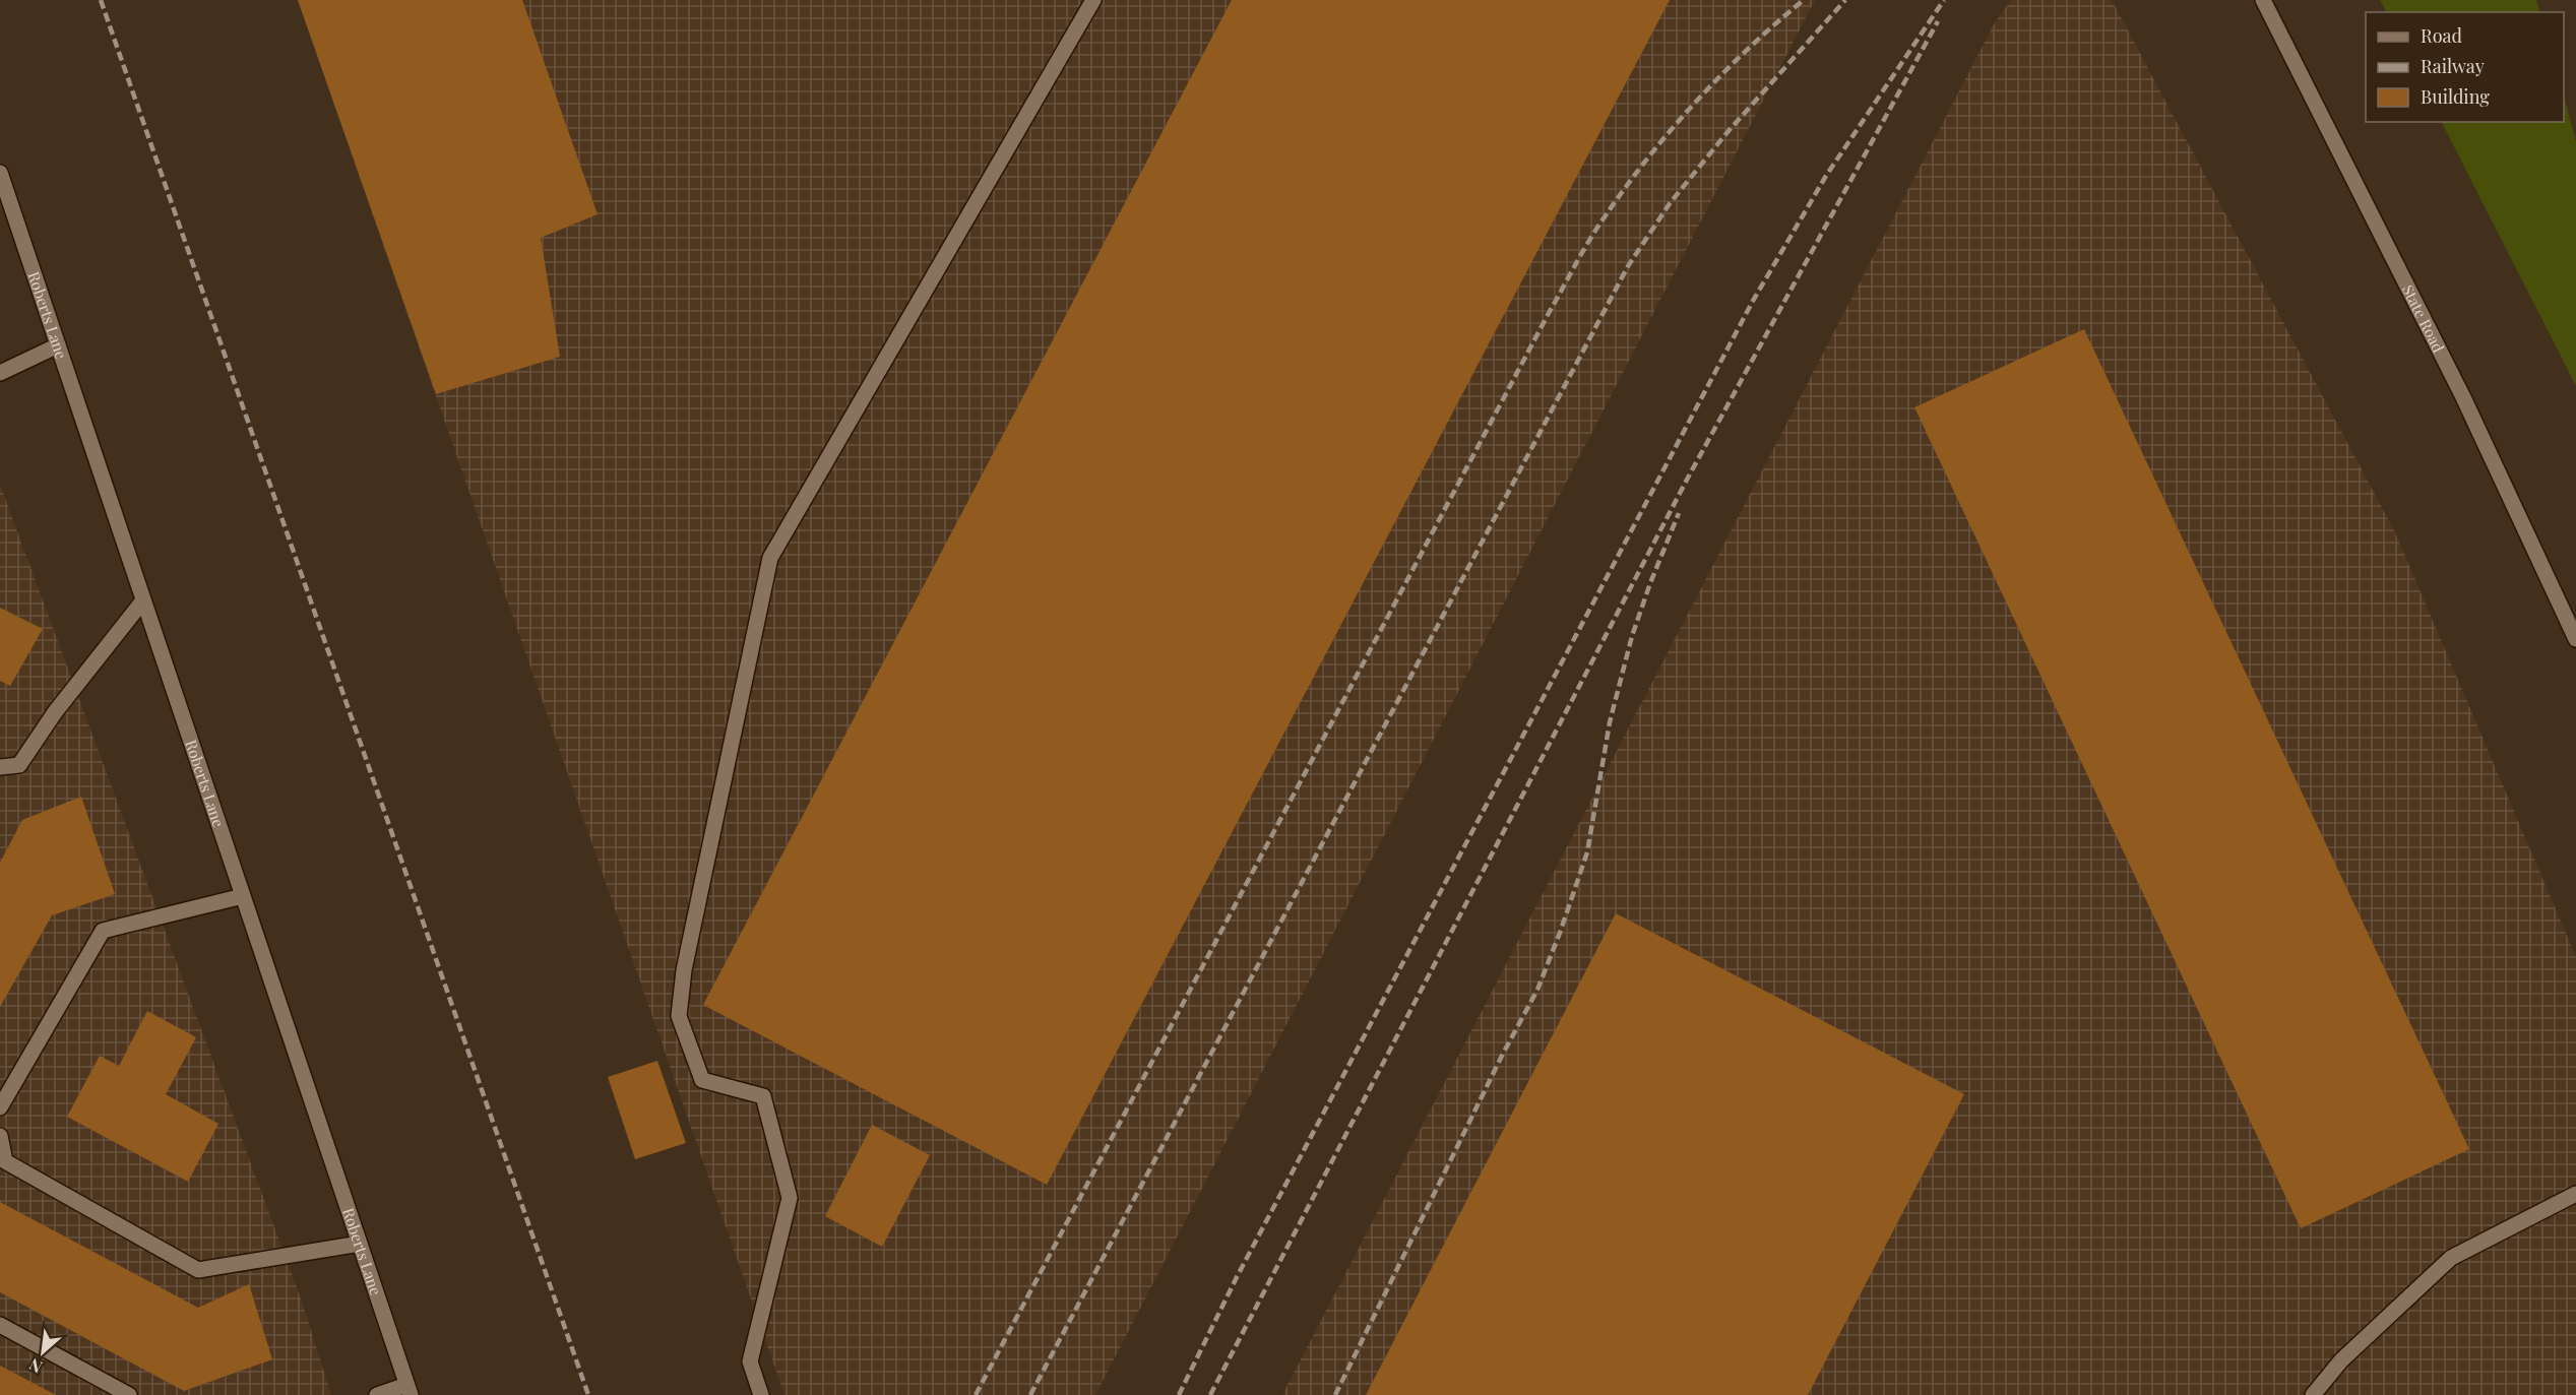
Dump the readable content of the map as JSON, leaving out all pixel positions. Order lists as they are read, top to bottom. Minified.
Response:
{"streets":{"main road":["Roberts Lane","State Road"]},"legend":["Road","Railway","Building"],"north":"bottom left"}
